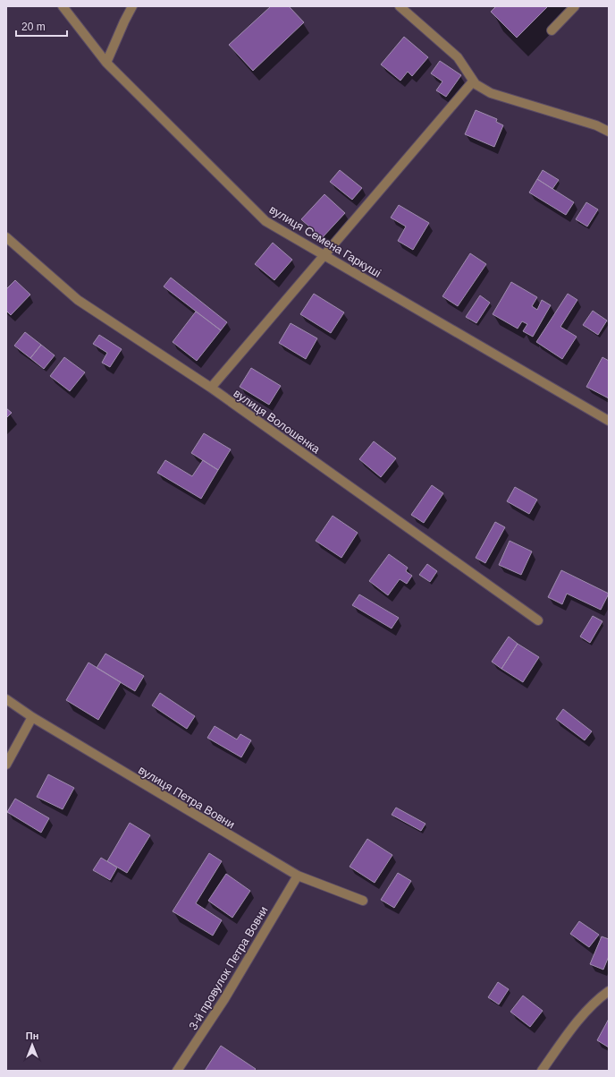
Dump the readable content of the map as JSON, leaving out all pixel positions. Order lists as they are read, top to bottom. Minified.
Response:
{"streets":{"street":["вулиця Семена Гаркуші","вулиця Волошенка","вулиця Петра Вовни","3-й провулок Петра Вовни"]},"crossings":[["вулиця Петра Вовни","3-й провулок Петра Вовни"]],"scale_bar":"20 m","north":"top"}
